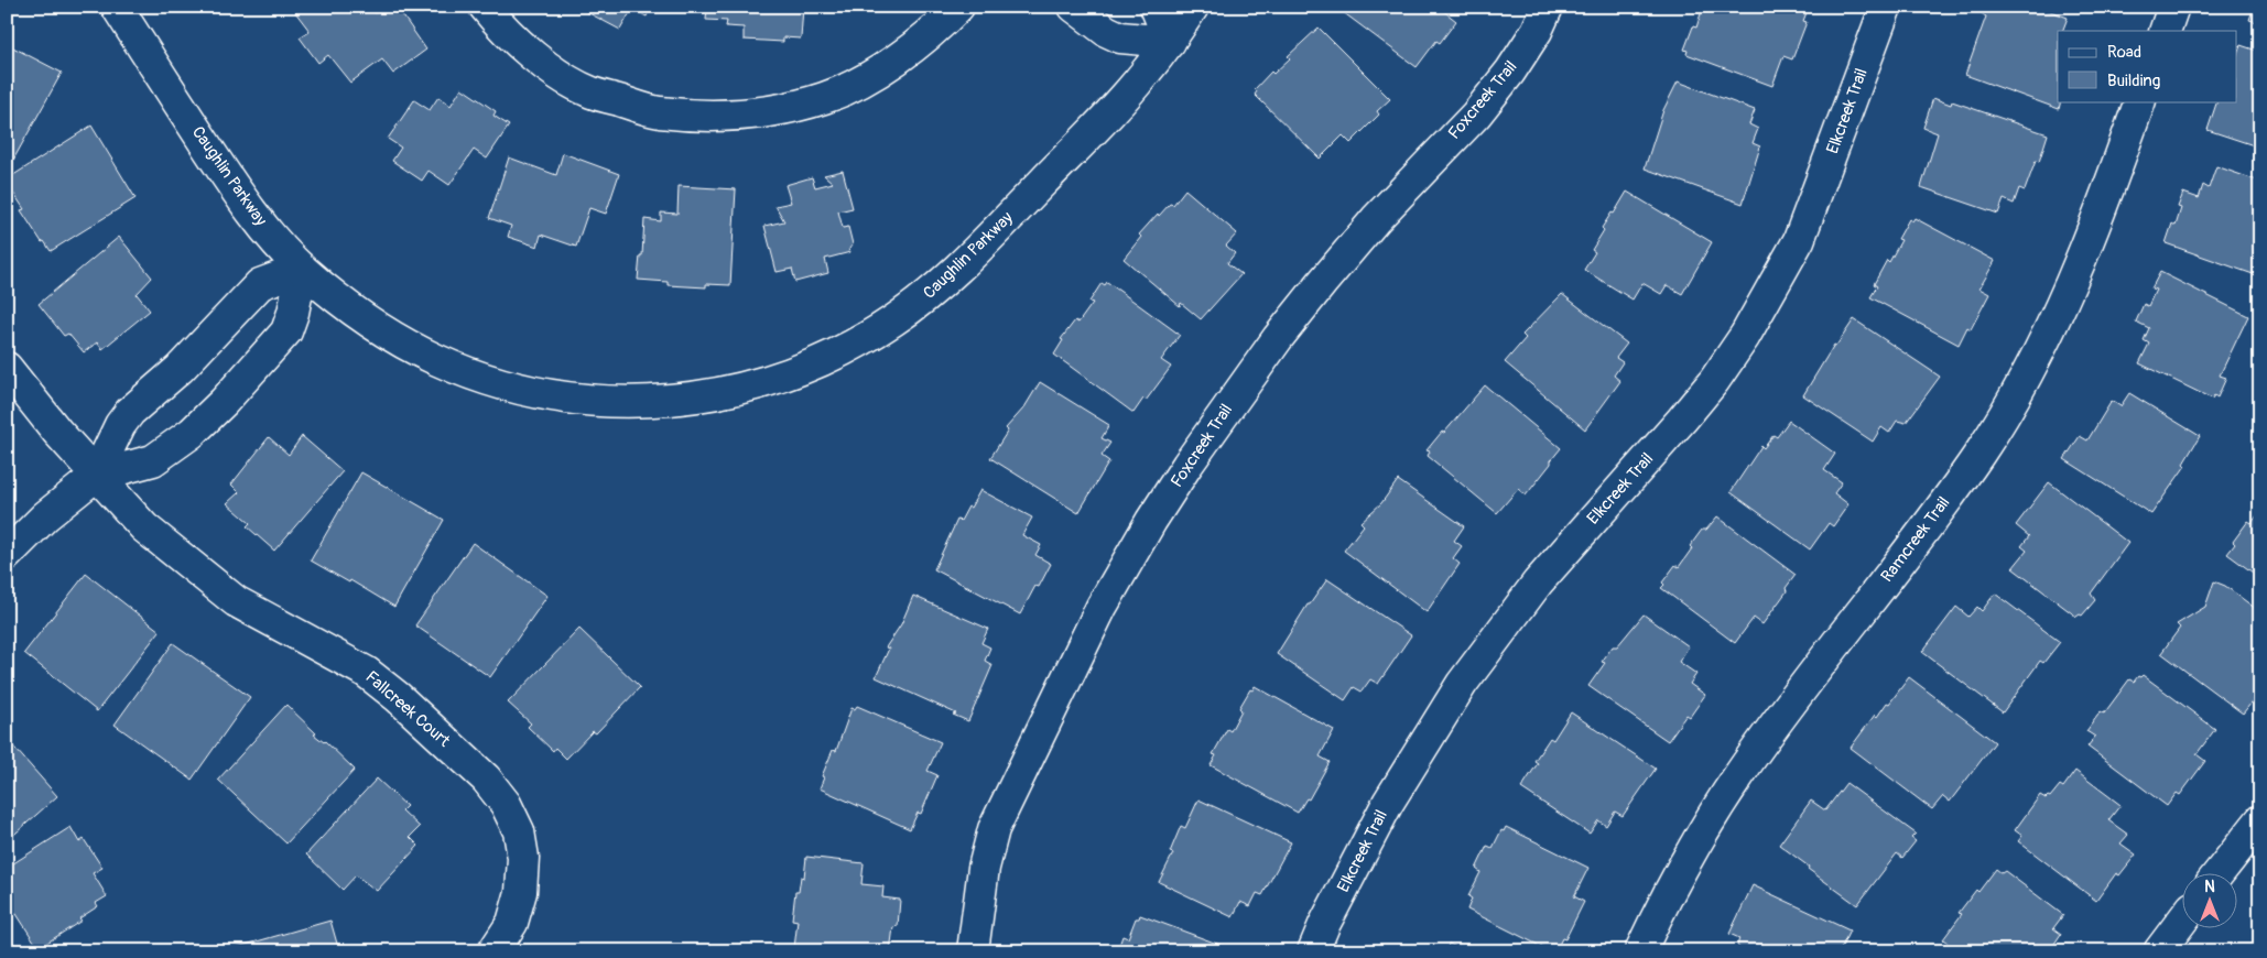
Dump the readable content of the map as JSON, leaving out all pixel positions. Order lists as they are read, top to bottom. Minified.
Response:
{"streets":{"street":["Foxcreek Trail","Elkcreek Trail","Caughlin Parkway","Ramcreek Trail","Fallcreek Court"]},"legend":["Road","Building"],"north":"top"}
